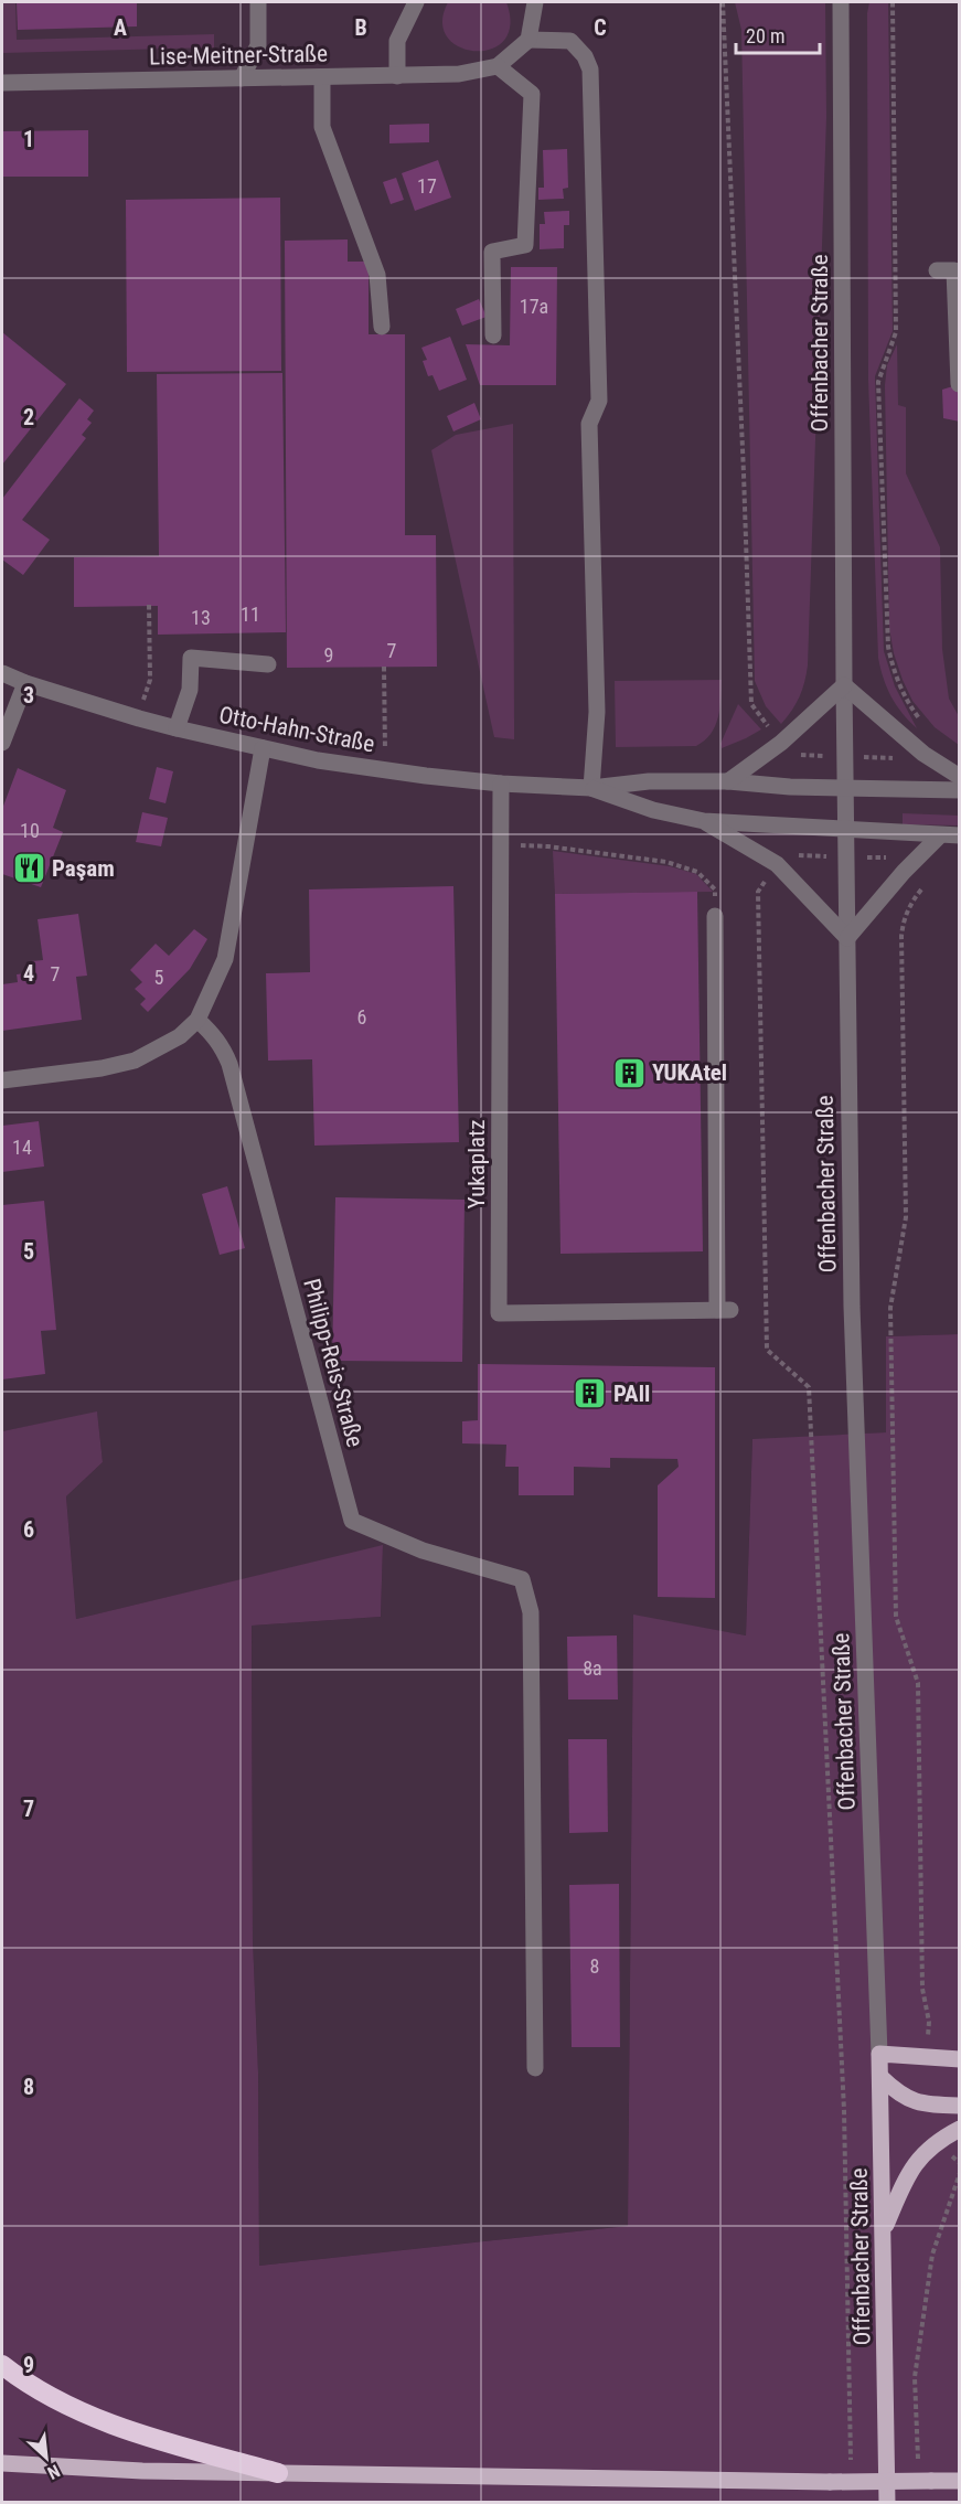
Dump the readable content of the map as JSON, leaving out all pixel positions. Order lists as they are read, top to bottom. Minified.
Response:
{"streets":{"main road":["Offenbacher Straße"],"street":["Lise-Meitner-Straße","Otto-Hahn-Straße","Yukaplatz","Philipp-Reis-Straße"]},"crossings":[["Offenbacher Straße","Otto-Hahn-Straße"],["Otto-Hahn-Straße","Yukaplatz"]],"places":{"restaurant":["Paşam"],"building":["YUKAtel","PAll"]},"house_numbers":["17","17a","11","13","7","9","10","7","5","6","14","8a","8"],"scale_bar":"20 m","north":"bottom right","grid":{"columns":["A","B","C"],"rows":["1","2","3","4","5","6","7","8","9"]}}
